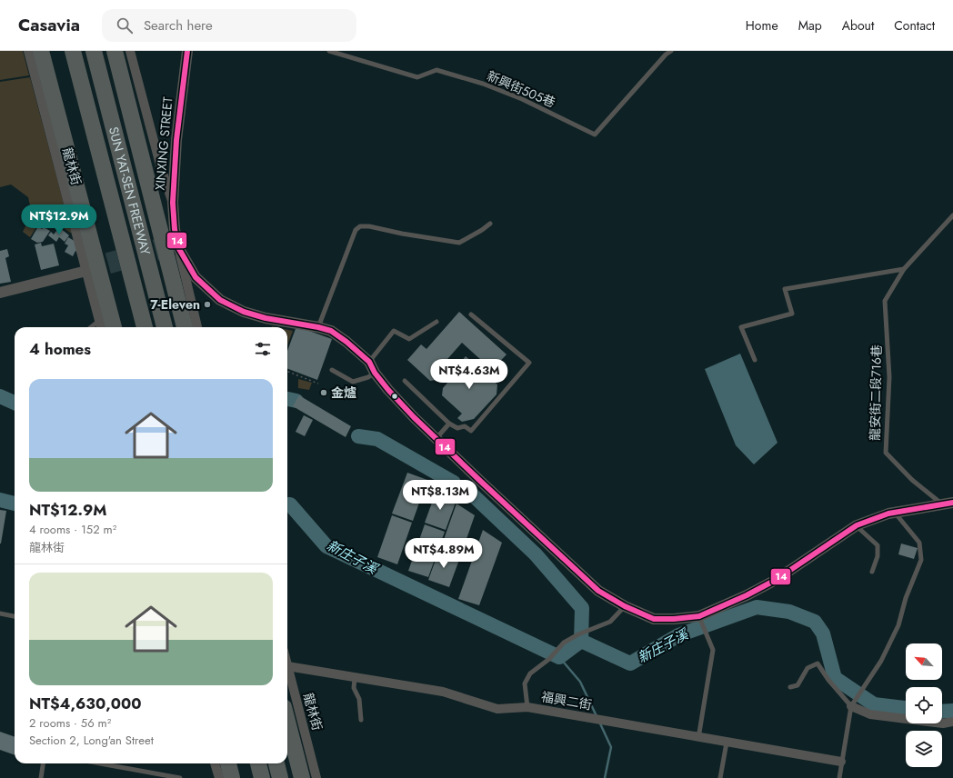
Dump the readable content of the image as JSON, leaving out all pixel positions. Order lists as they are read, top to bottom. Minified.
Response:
{"streets":{"highway":["SUN YAT-SEN FREEWAY"],"street":["XINXING STREET","龍林街","福興二街"],"lane":["新興街505巷","龍安街二段716巷"]},"crossings":[["龍林街","福興二街"]],"water":["新庄子溪"],"places":["7-Eleven","金爐"],"lines":["transit line 14"],"north":"top left","page":{"header":"Casavia","search":"Search here","nav":["Home","Map","About","Contact"],"price":["NT$12.9M","NT$4.63M","NT$8.13M","NT$4.89M"],"heading":"4 homes","list":[{"name":"NT$12.9M","note":"4 rooms · 152 m² · 龍林街"},{"name":"NT$4,630,000","note":"2 rooms · 56 m² · Section 2, Long'an Street"}]}}
